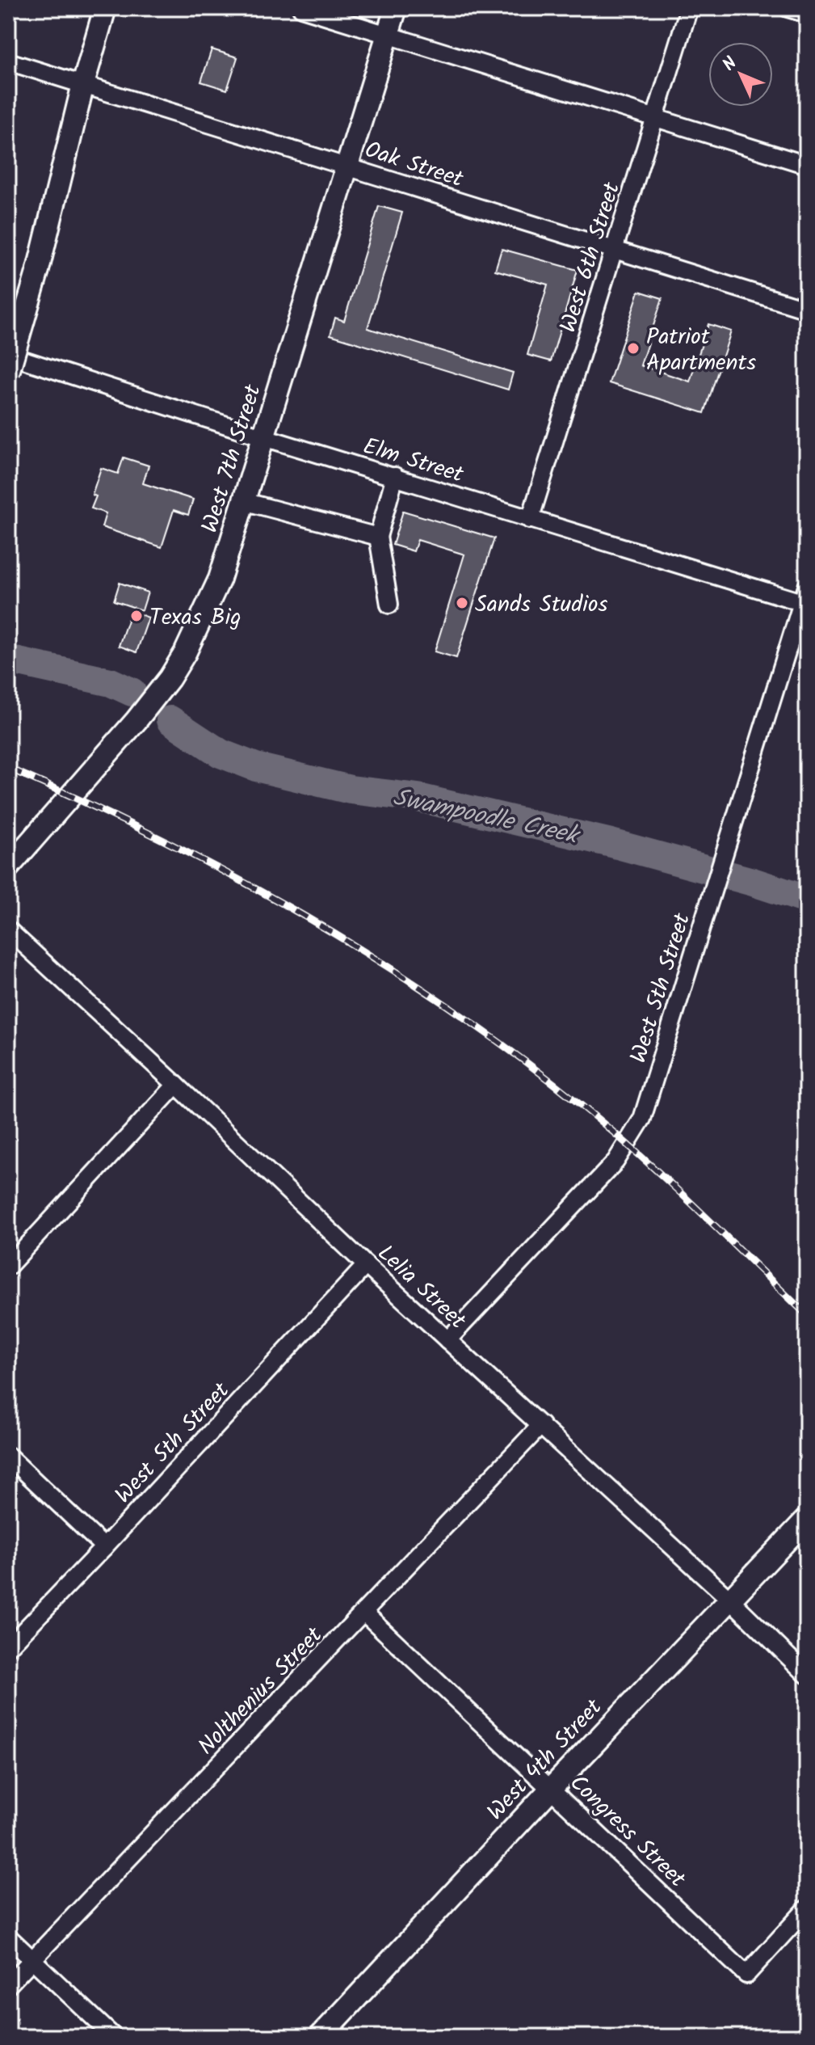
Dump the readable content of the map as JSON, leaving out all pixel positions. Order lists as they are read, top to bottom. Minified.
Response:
{"streets":{"main road":["West 7th Street","West 4th Street"],"street":["Oak Street","West 6th Street","Elm Street","West 5th Street","Lelia Street","Nolthenius Street","Congress Street"]},"crossings":[["Oak Street","West 6th Street"],["Oak Street","West 7th Street"],["West 6th Street","Elm Street"],["West 7th Street","Elm Street"],["Elm Street","West 5th Street"],["West 5th Street","Lelia Street"],["Lelia Street","Nolthenius Street"],["Lelia Street","West 4th Street"],["Nolthenius Street","Congress Street"],["West 4th Street","Congress Street"]],"water":["Swampoodle Creek"],"places":["Patriot Apartments","Sands Studios","Texas Big"],"north":"top left"}
